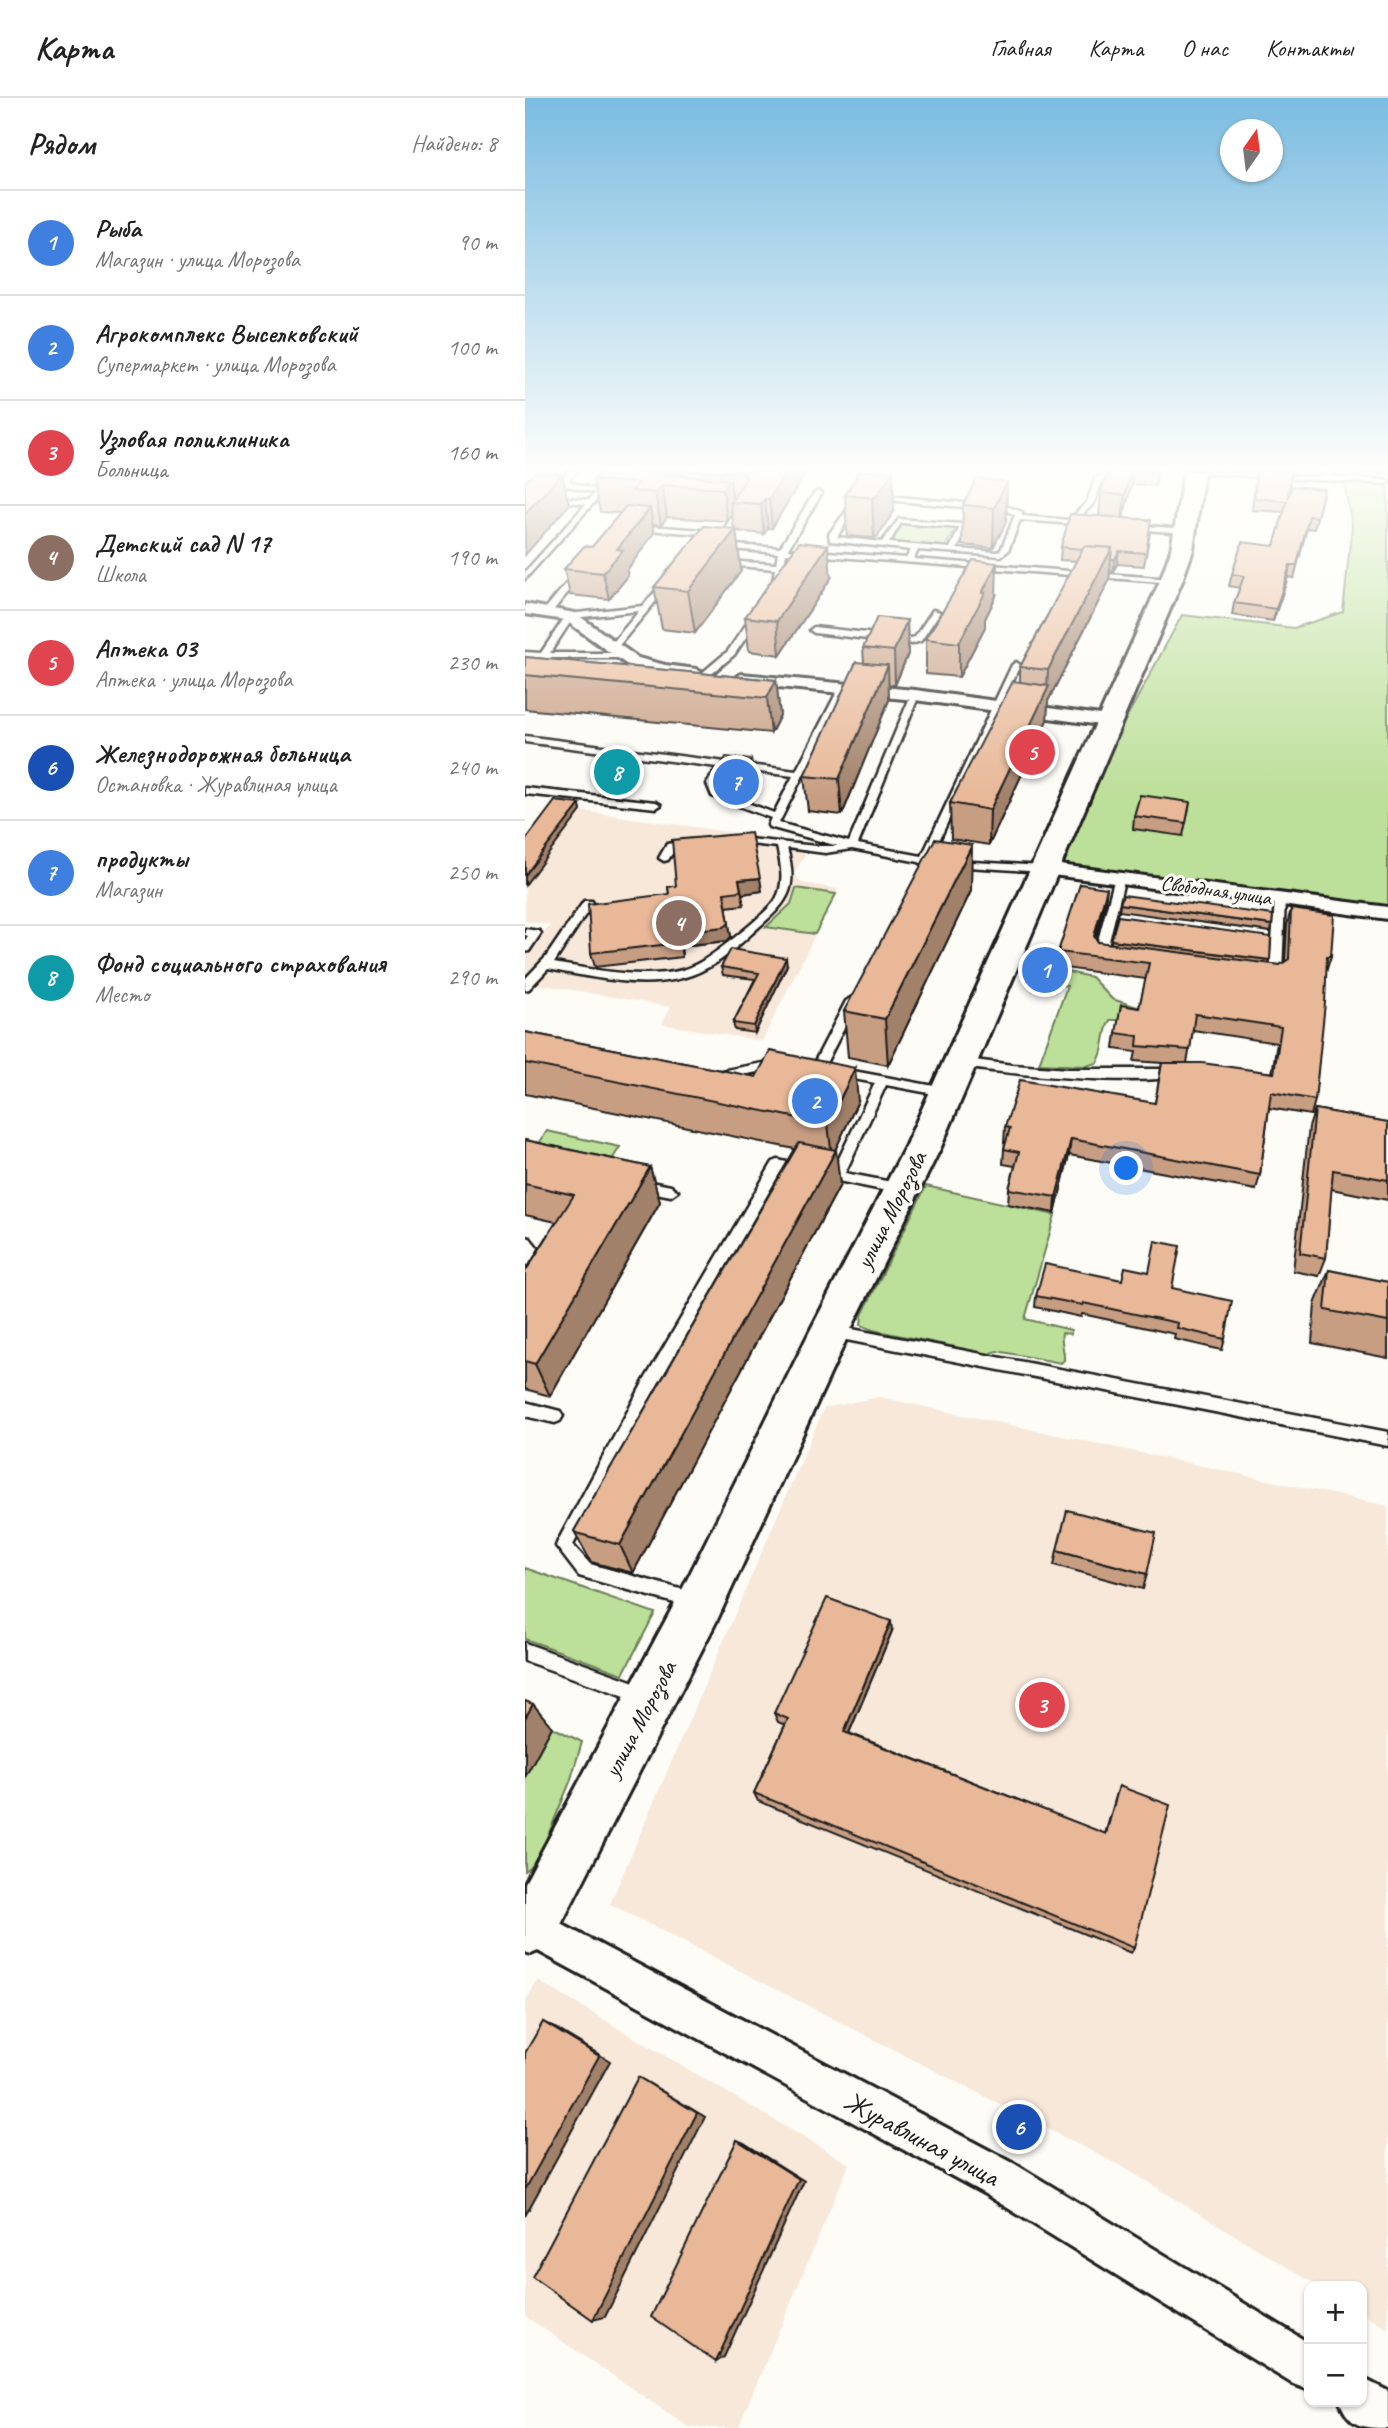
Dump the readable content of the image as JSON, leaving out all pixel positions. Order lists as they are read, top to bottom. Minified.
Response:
{"streets":{"street":["Свободная улица","улица Морозова","Журавлиная улица"]},"crossings":[["Свободная улица","улица Морозова"],["улица Морозова","Журавлиная улица"]],"north":"top","page":{"header":"Карта","nav":["Главная","Карта","О нас","Контакты"],"heading":["Рядом","Найдено: 8"],"list":[{"mark":"1","name":"Рыба","note":"Магазин · улица Морозова","value":"90 m"},{"mark":"2","name":"Агрокомплекс Выселковский","note":"Супермаркет · улица Морозова","value":"100 m"},{"mark":"3","name":"Узловая поликлиника","note":"Больница","value":"160 m"},{"mark":"4","name":"Детский сад N 17","note":"Школа","value":"190 m"},{"mark":"5","name":"Аптека 03","note":"Аптека · улица Морозова","value":"230 m"},{"mark":"6","name":"Железнодорожная больница","note":"Остановка · Журавлиная улица","value":"240 m"},{"mark":"7","name":"продукты","note":"Магазин","value":"250 m"},{"mark":"8","name":"Фонд социального страхования","note":"Место","value":"290 m"}],"pins":["5","8","7","4","1","2","3","6"],"map_buttons":["+","−"]}}
